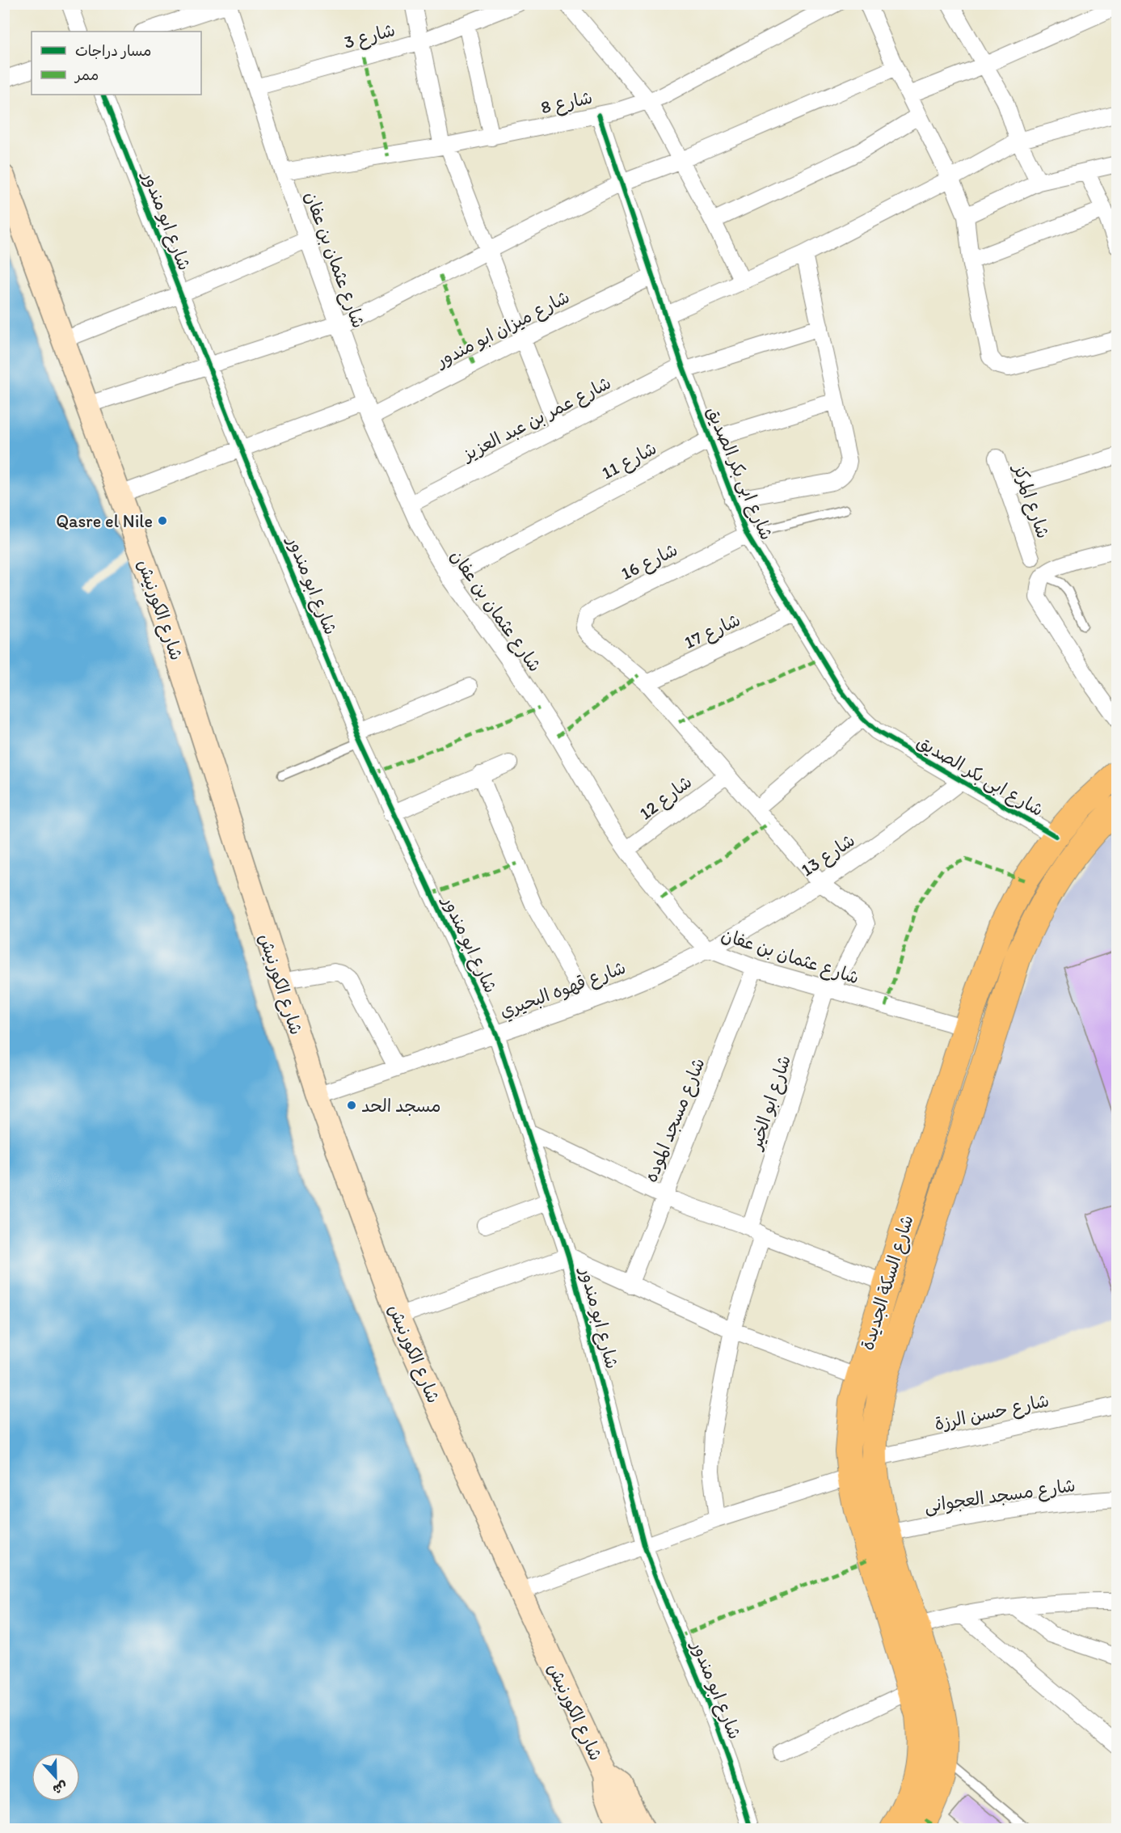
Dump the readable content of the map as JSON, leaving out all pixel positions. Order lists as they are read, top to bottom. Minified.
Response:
{"streets":{"main road":["شارع الكورنيش","شارع السكة الجديدة"],"street":["شارع 3","شارع 8","شارع ابو مندور","شارع عثمان بن عفان","شارع ميزان ابو مندور","شارع عمر بن عبد العزيز","شارع 11","شارع ابى بكر الصديق","شارع المركز","شارع 16","شارع 17","شارع 12","شارع 13","شارع قهوه البحيري","شارع ابو الخير","شارع مسجد الموده","شارع حسن الرزة","شارع مسجد العجوانى"]},"crossings":[["شارع 3","شارع عثمان بن عفان"],["شارع 8","شارع عثمان بن عفان"],["شارع 8","شارع ابى بكر الصديق"],["شارع ابو مندور","شارع قهوه البحيري"],["شارع عثمان بن عفان","شارع ميزان ابو مندور"],["شارع عثمان بن عفان","شارع عمر بن عبد العزيز"],["شارع عثمان بن عفان","شارع 11"],["شارع عثمان بن عفان","شارع 12"],["شارع عثمان بن عفان","شارع 13"],["شارع عثمان بن عفان","شارع قهوه البحيري"],["شارع عثمان بن عفان","شارع ابو الخير"],["شارع عثمان بن عفان","شارع مسجد الموده"],["شارع عثمان بن عفان","شارع السكة الجديدة"],["شارع ميزان ابو مندور","شارع ابى بكر الصديق"],["شارع عمر بن عبد العزيز","شارع ابى بكر الصديق"],["شارع 11","شارع ابى بكر الصديق"],["شارع ابى بكر الصديق","شارع 16"],["شارع ابى بكر الصديق","شارع 17"],["شارع ابى بكر الصديق","شارع 13"],["شارع ابى بكر الصديق","شارع السكة الجديدة"],["شارع 16","شارع ابو الخير"],["شارع الكورنيش","شارع قهوه البحيري"],["شارع 17","شارع ابو الخير"],["شارع 12","شارع ابو الخير"],["شارع 13","شارع قهوه البحيري"],["شارع 13","شارع ابو الخير"],["شارع السكة الجديدة","شارع حسن الرزة"],["شارع السكة الجديدة","شارع مسجد العجوانى"]],"places":["Qasre el Nile","مسجد الحد"],"legend":["مسار دراجات","ممر"],"north":"bottom"}
